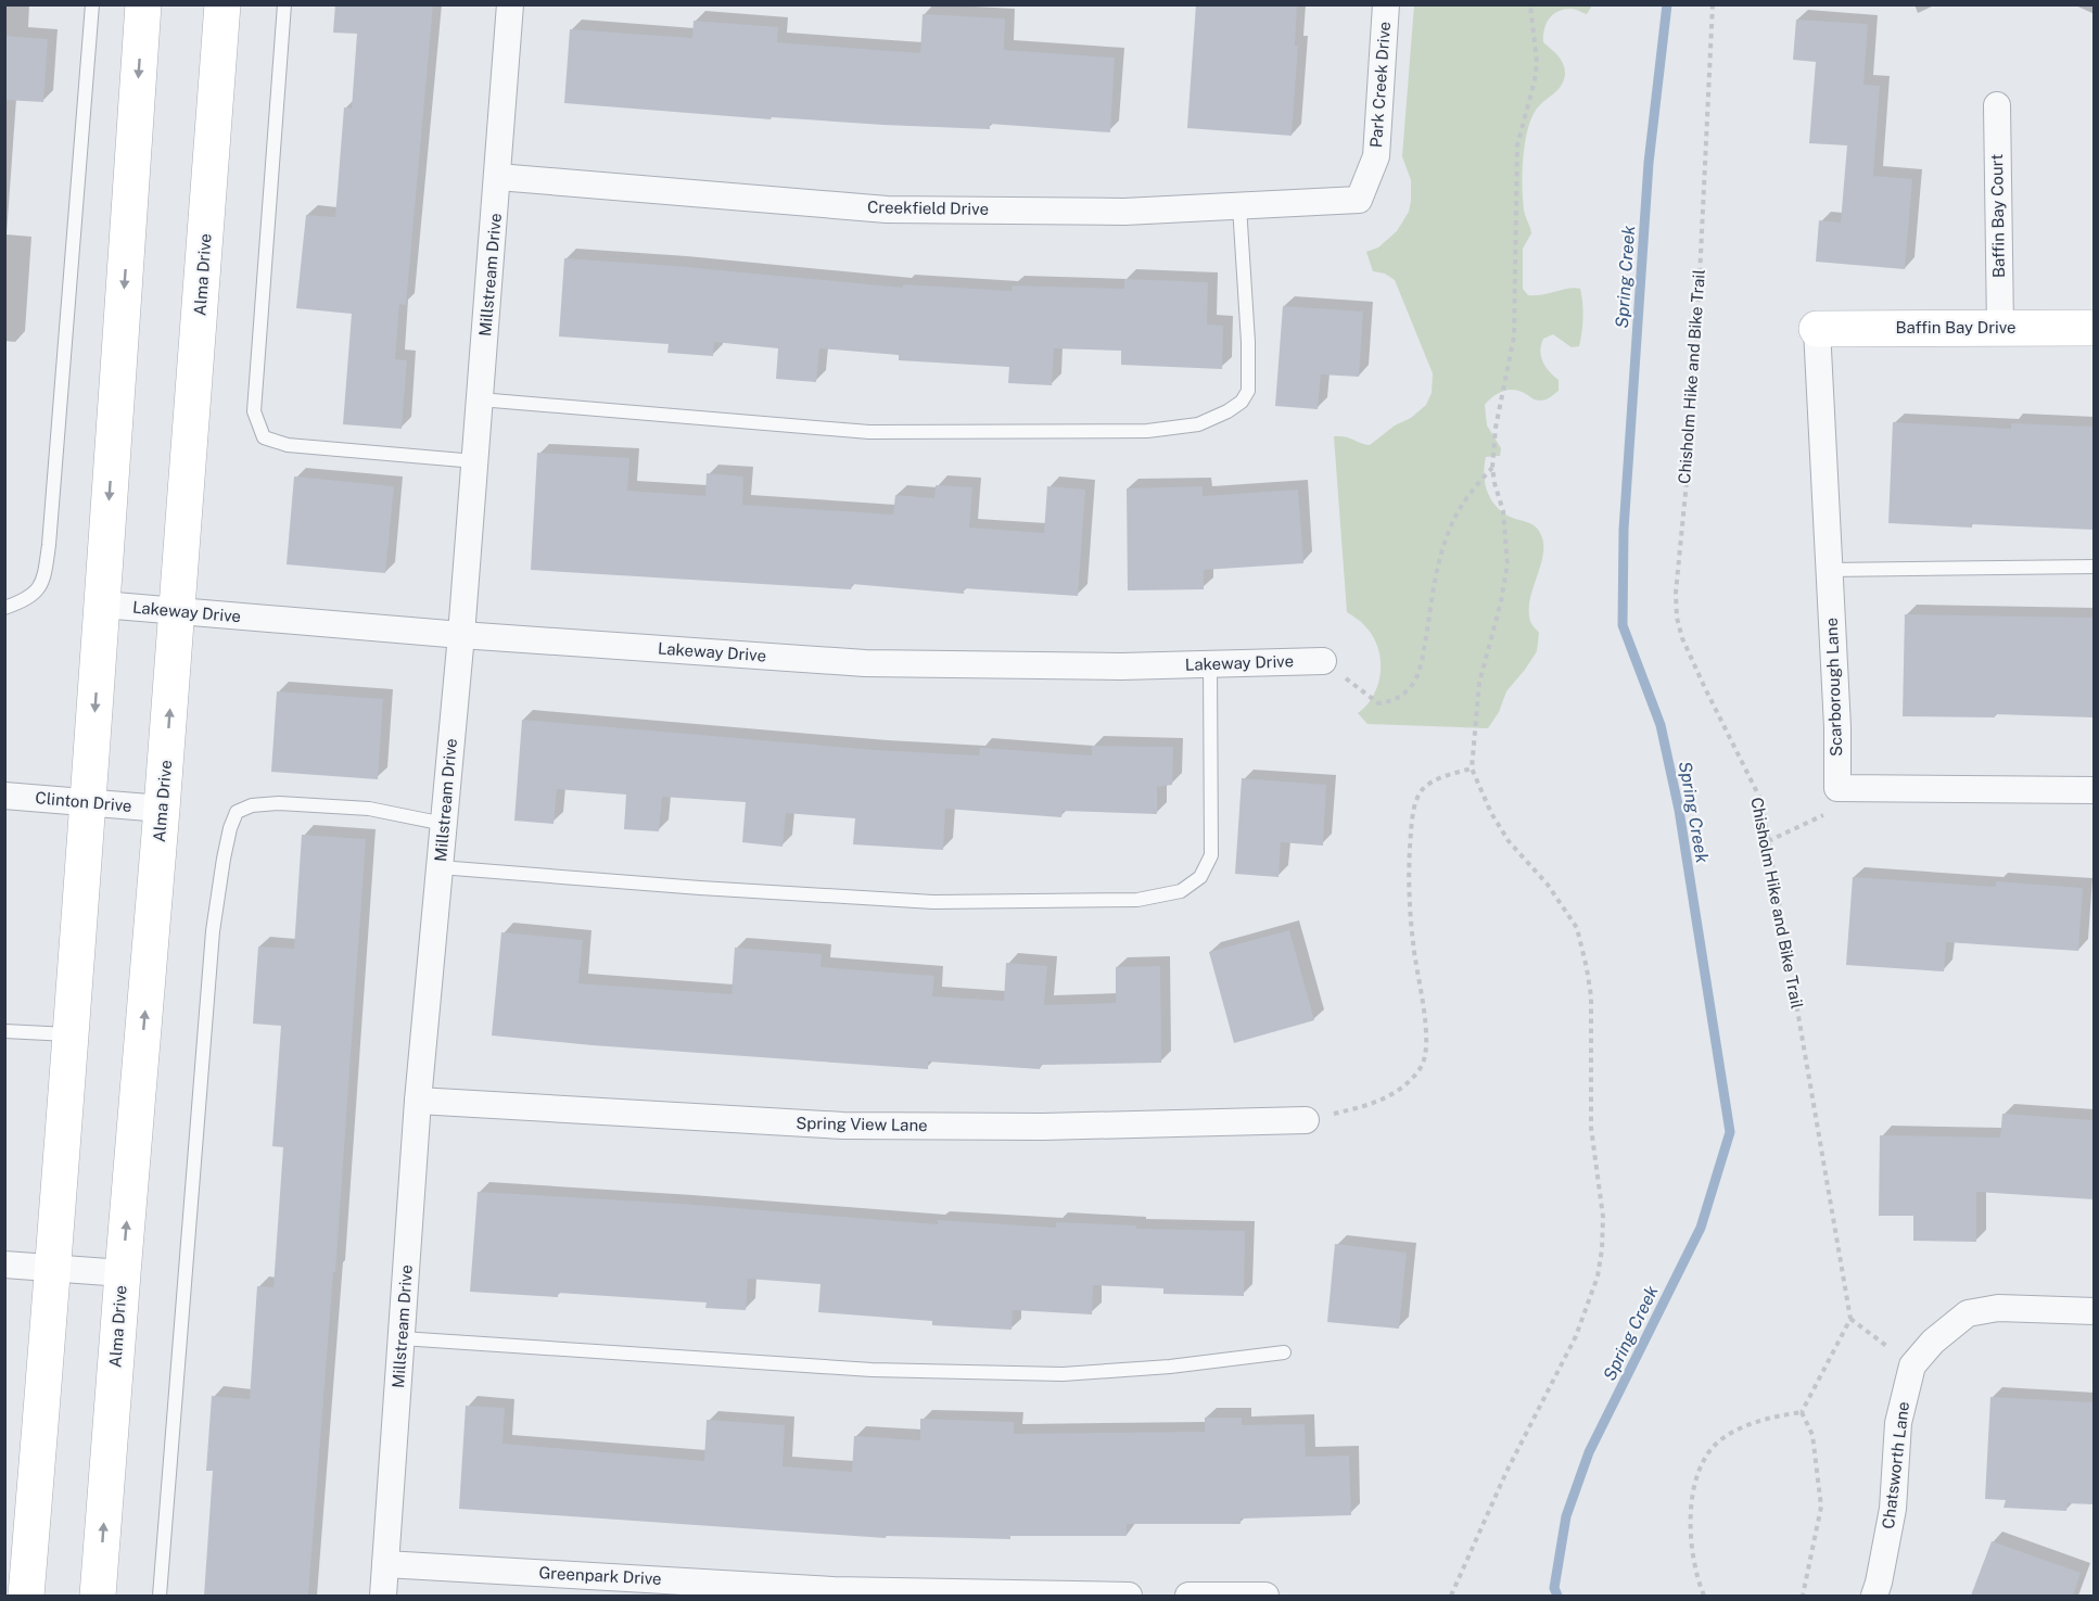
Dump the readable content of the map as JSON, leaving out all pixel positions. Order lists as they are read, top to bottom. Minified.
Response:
{"streets":{"main road":["Alma Drive","Baffin Bay Drive"],"street":["Park Creek Drive","Creekfield Drive","Baffin Bay Court","Millstream Drive","Lakeway Drive","Scarborough Lane","Clinton Drive","Spring View Lane","Chatsworth Lane","Greenpark Drive"],"path":["Chisholm Hike and Bike Trail"]},"crossings":[["Park Creek Drive","Creekfield Drive"],["Creekfield Drive","Millstream Drive"],["Baffin Bay Court","Baffin Bay Drive"],["Alma Drive","Lakeway Drive"],["Alma Drive","Clinton Drive"],["Millstream Drive","Lakeway Drive"],["Millstream Drive","Spring View Lane"],["Millstream Drive","Greenpark Drive"],["Baffin Bay Drive","Scarborough Lane"]],"water":["Spring Creek"]}
